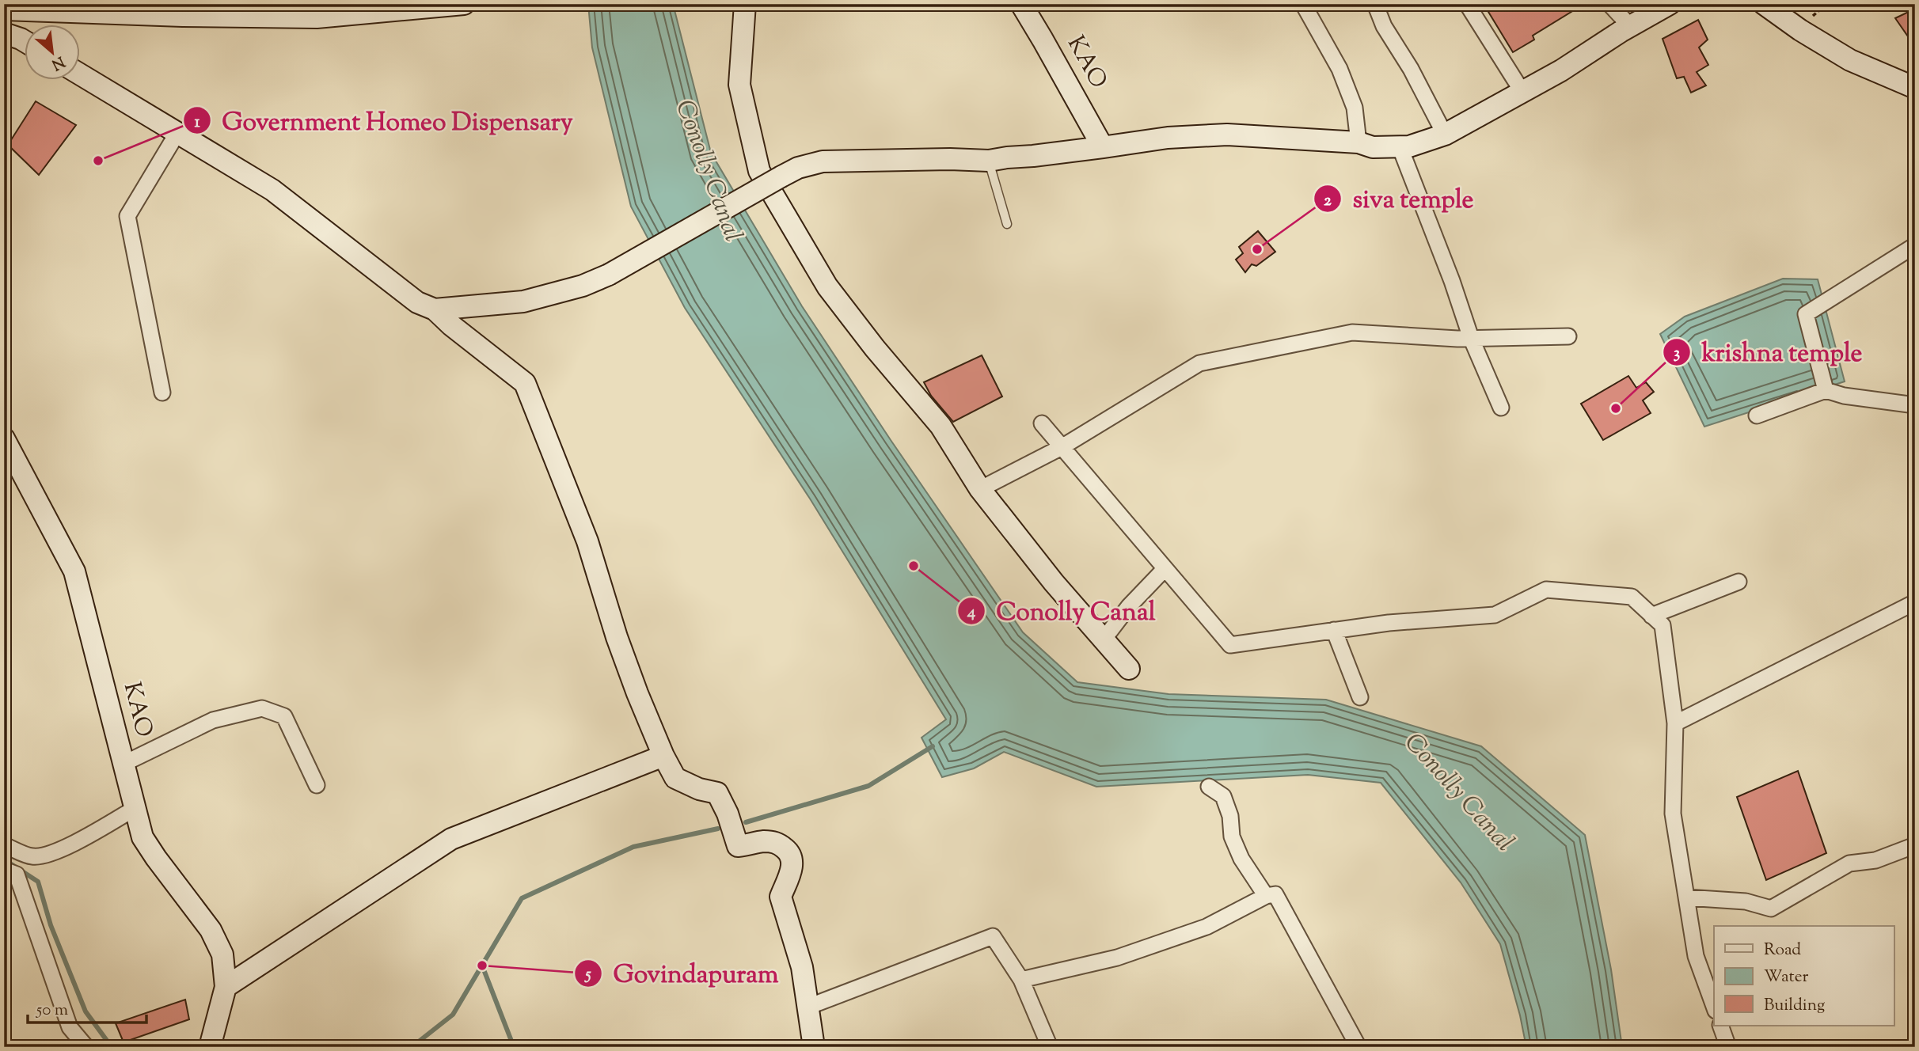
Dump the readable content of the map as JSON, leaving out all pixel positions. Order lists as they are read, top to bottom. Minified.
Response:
{"streets":{"street":["KAO"]},"water":["Conolly Canal"],"places":["Government Homeo Dispensary","siva temple","krishna temple","Conolly Canal","Govindapuram"],"legend":["Road","Water","Building"],"scale_bar":"50 m","north":"bottom right"}
